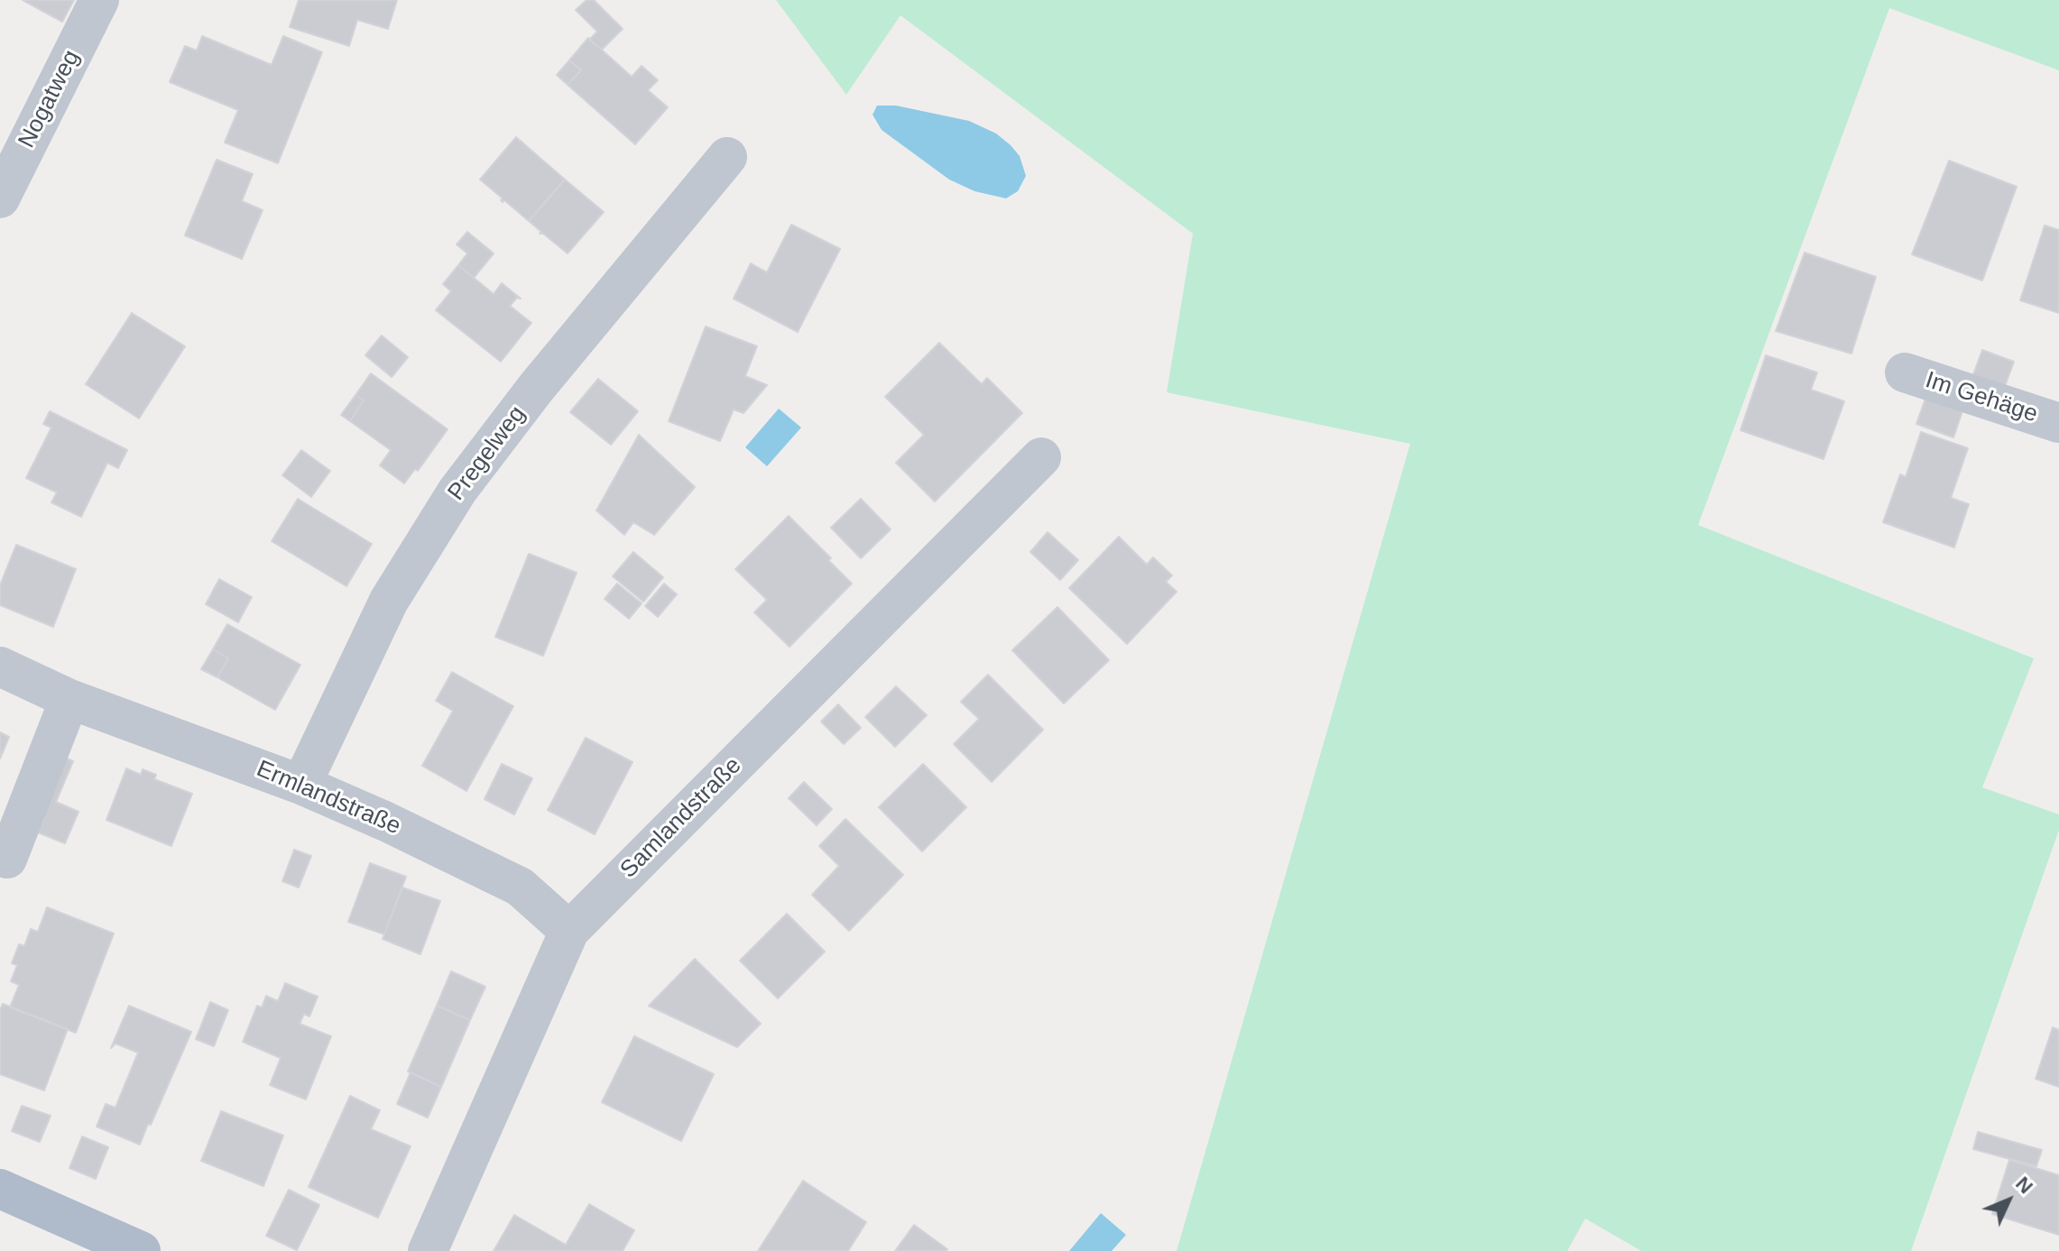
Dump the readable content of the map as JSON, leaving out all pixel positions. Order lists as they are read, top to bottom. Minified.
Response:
{"streets":{"street":["Nogatweg","Im Gehäge","Pregelweg","Ermlandstraße","Samlandstraße"]},"crossings":[["Pregelweg","Ermlandstraße"],["Ermlandstraße","Samlandstraße"]],"north":"top right"}
